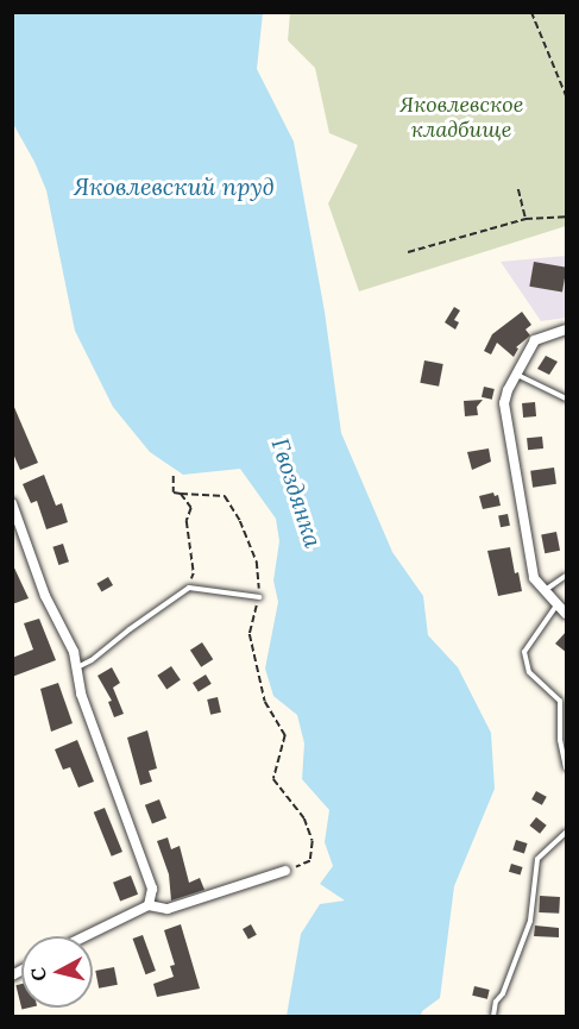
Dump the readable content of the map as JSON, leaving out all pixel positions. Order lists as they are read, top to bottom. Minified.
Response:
{"water":["Яковлевский пруд","Гвоздянка"],"parks":["Яковлевское кладбище"],"north":"left"}
